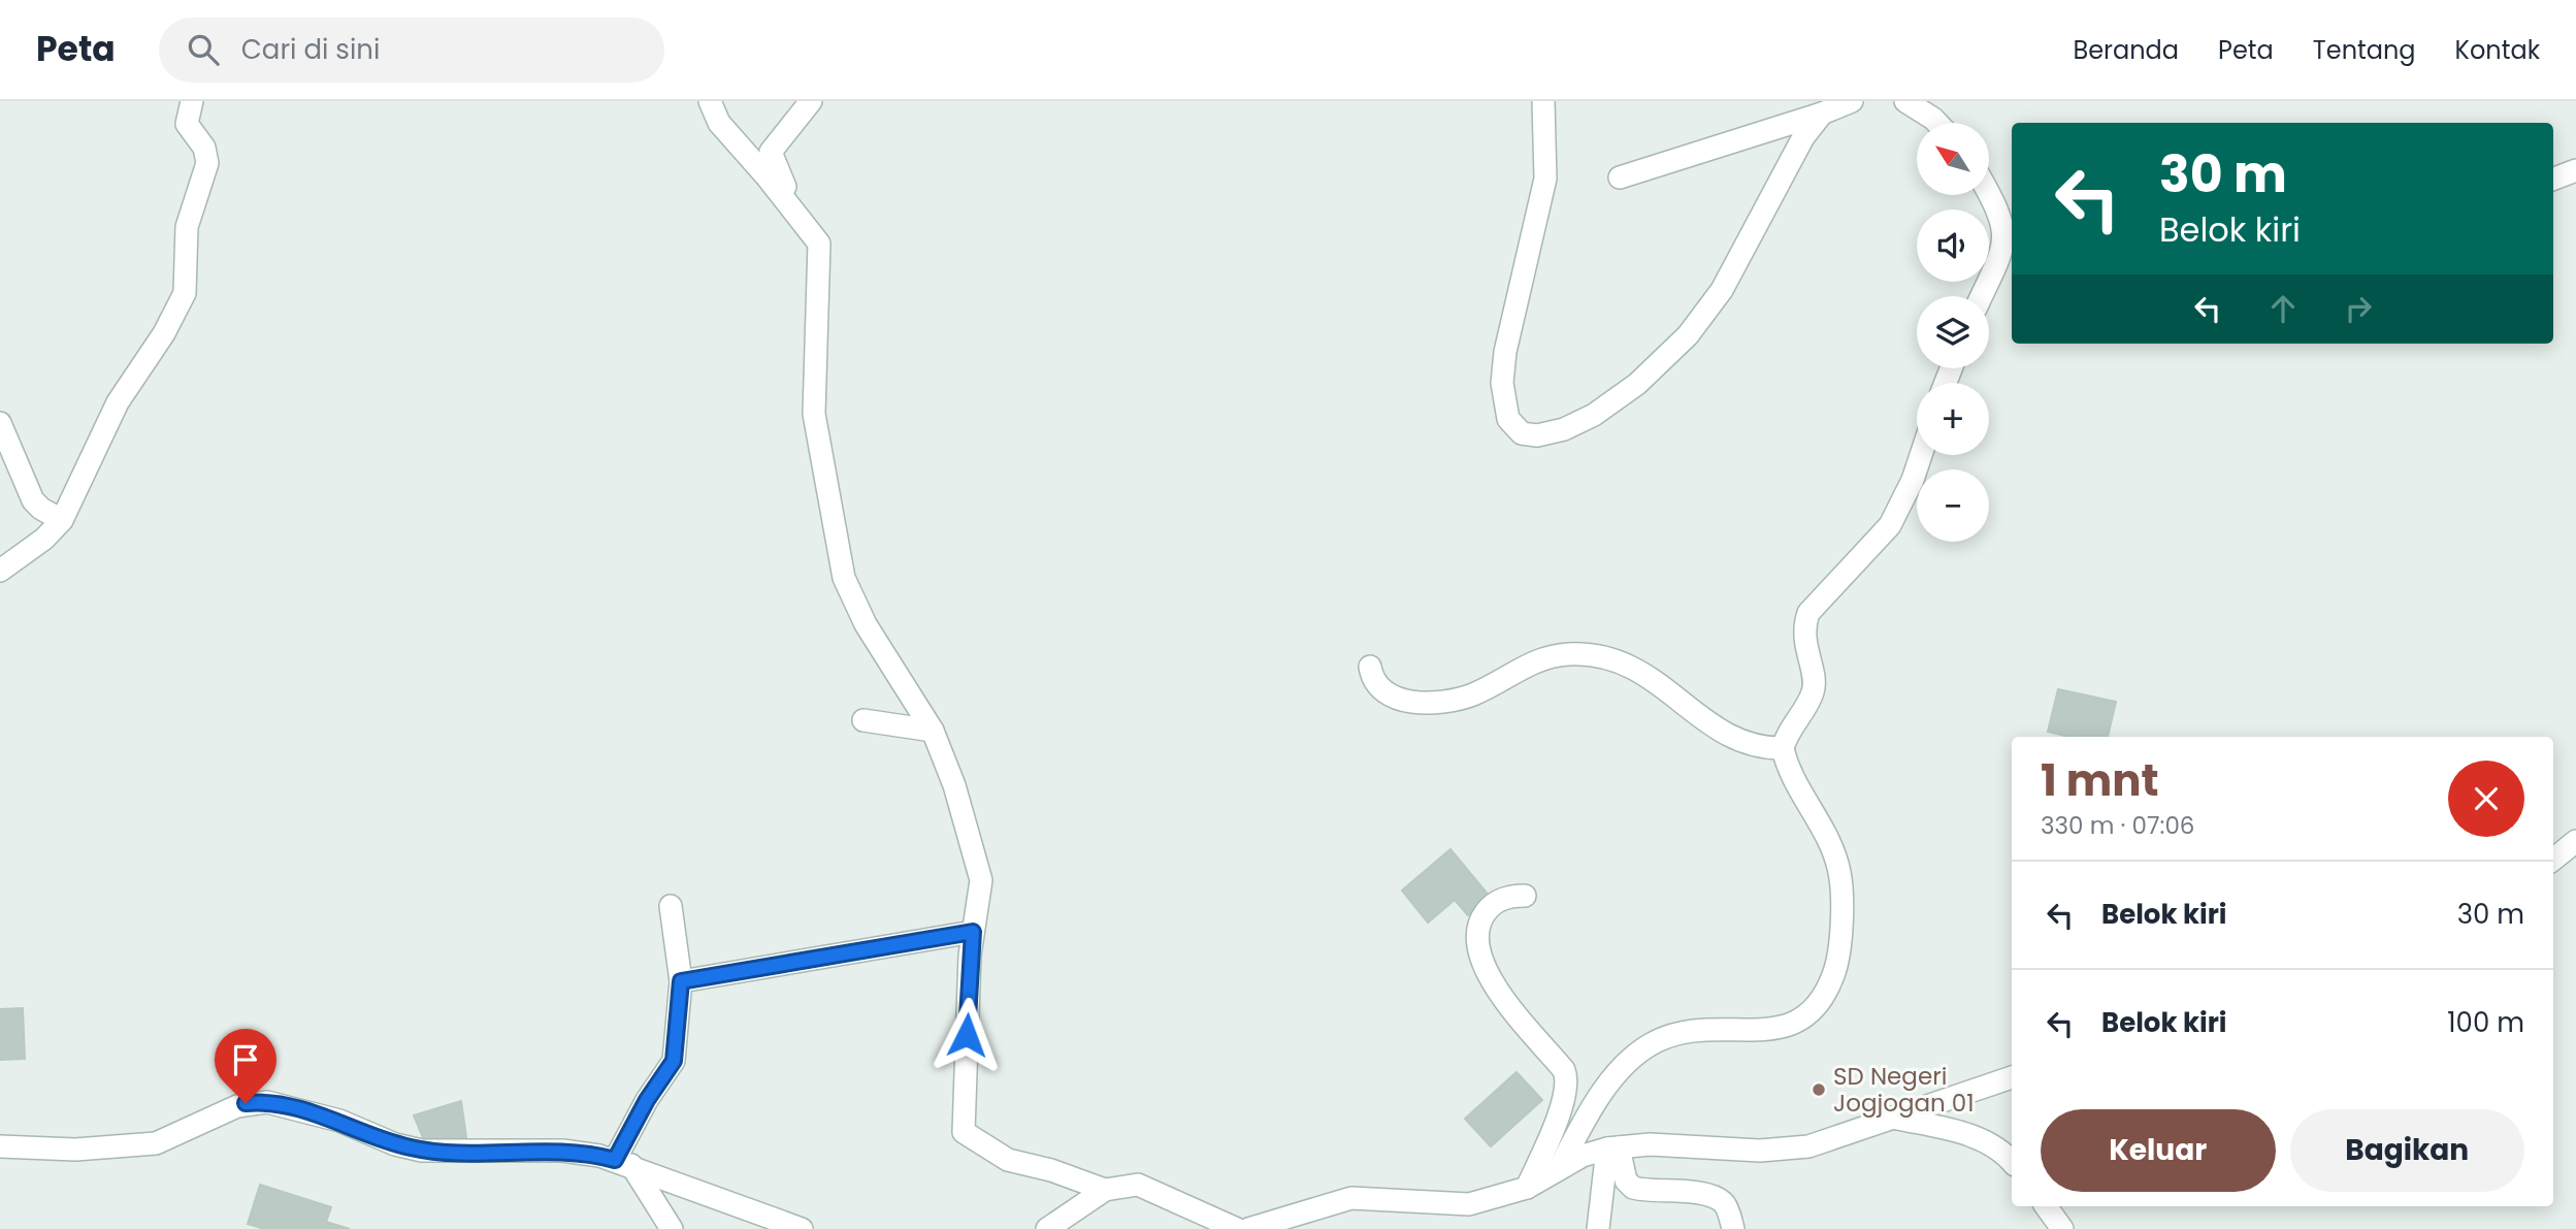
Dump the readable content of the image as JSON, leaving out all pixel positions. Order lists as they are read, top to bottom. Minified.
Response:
{"places":["SD Negeri Jogjogan 01"],"north":"top left","page":{"header":"Peta","search":"Cari di sini","nav":["Beranda","Peta","Tentang","Kontak"],"map_buttons":["+","−"],"turn":["30 m","Belok kiri"],"heading":["1 mnt","330 m · 07:06"],"list":[{"name":"Belok kiri","value":"30 m"},{"name":"Belok kiri","value":"100 m"}],"buttons":["Keluar","Bagikan"]}}
